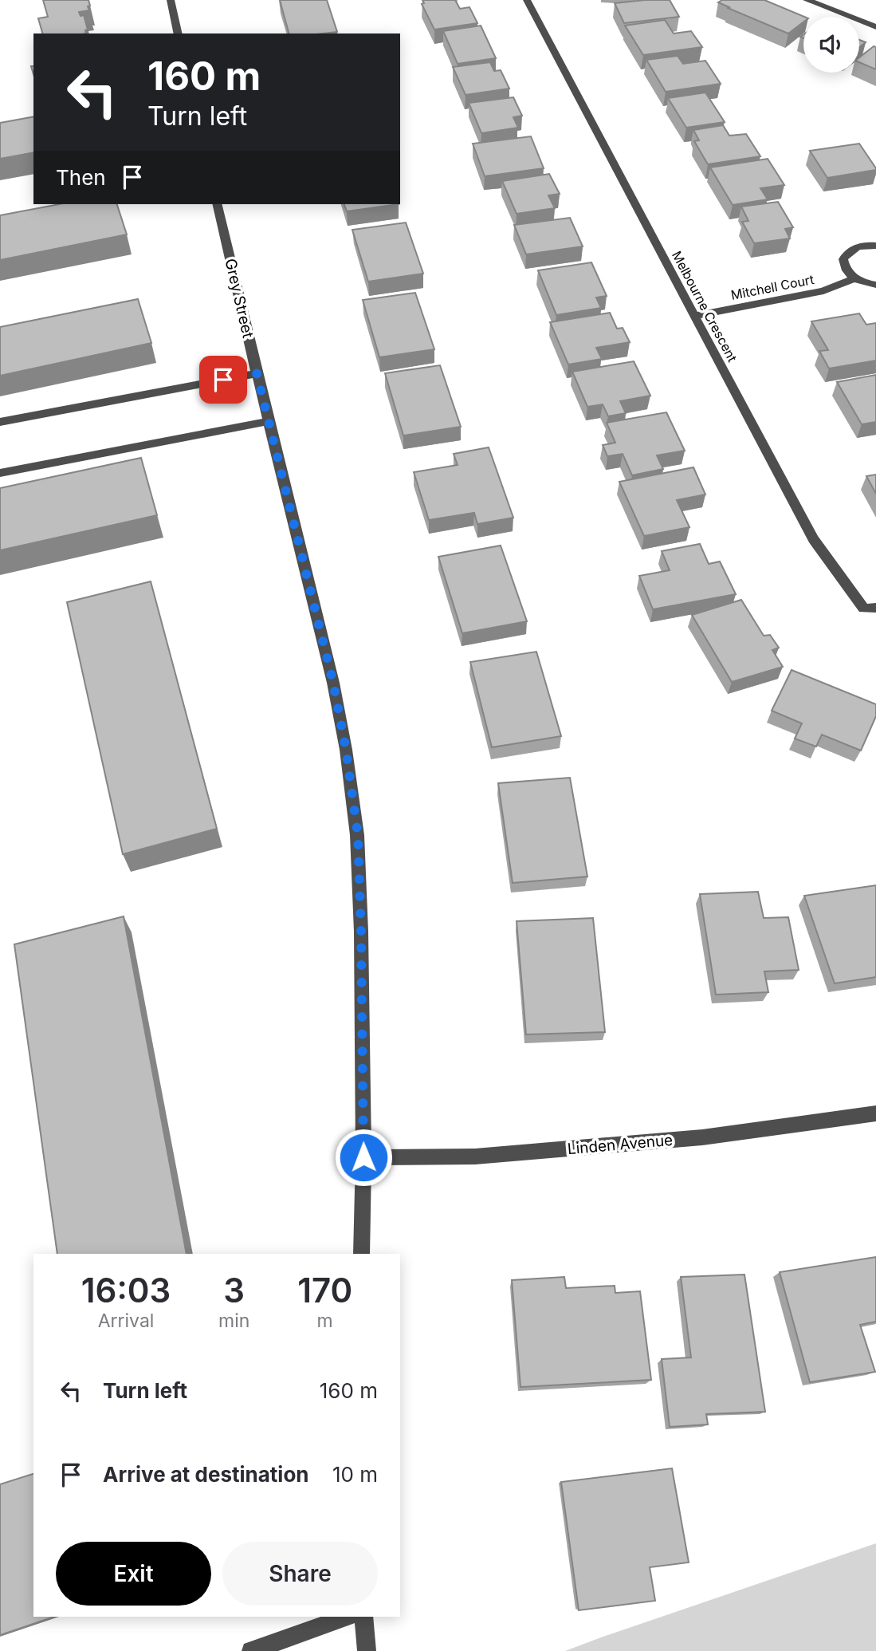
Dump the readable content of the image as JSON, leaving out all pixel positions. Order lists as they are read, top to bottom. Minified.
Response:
{"streets":{"street":["Mitchell Court","Grey Street","Melbourne Crescent","Linden Avenue"]},"crossings":[["Mitchell Court","Melbourne Crescent"],["Grey Street","Linden Avenue"]],"page":{"turn":["160 m","Turn left"],"then":"Then","eta":["16:03","Arrival","3","min","170","m"],"list":[{"name":"Turn left","value":"160 m"},{"name":"Arrive at destination","value":"10 m"}],"buttons":["Exit","Share"]}}
